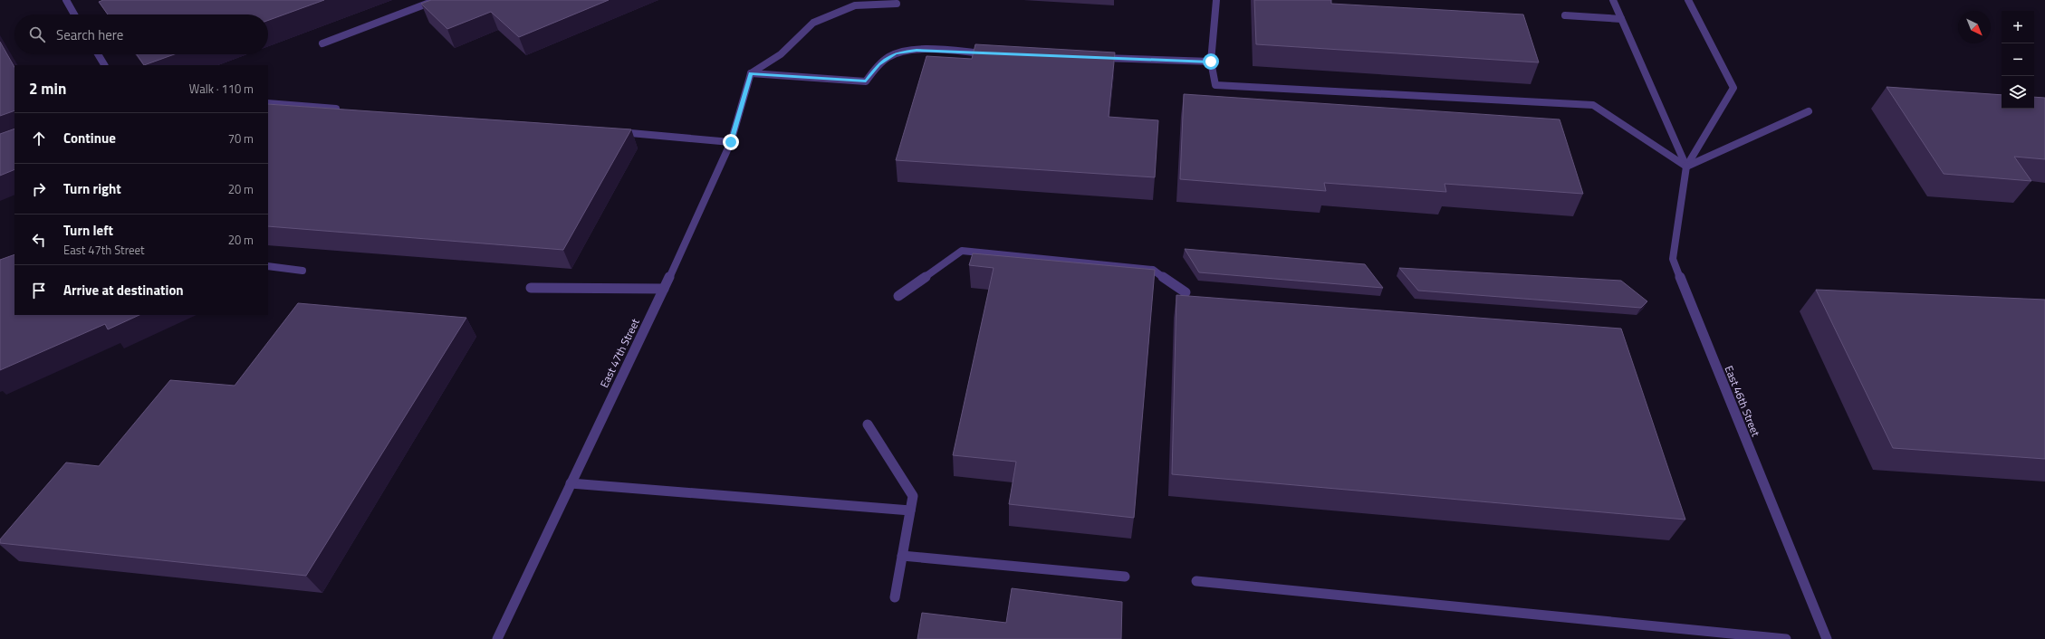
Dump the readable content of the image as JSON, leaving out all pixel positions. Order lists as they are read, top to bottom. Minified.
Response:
{"streets":{"street":["East 47th Street","East 46th Street"]},"north":"bottom right","page":{"map_buttons":["+","−"],"search":"Search here","heading":["2 min","Walk · 110 m"],"list":[["Continue","70 m"],["Turn right","20 m"],["Turn left","East 47th Street","20 m"],"Arrive at destination"]}}
